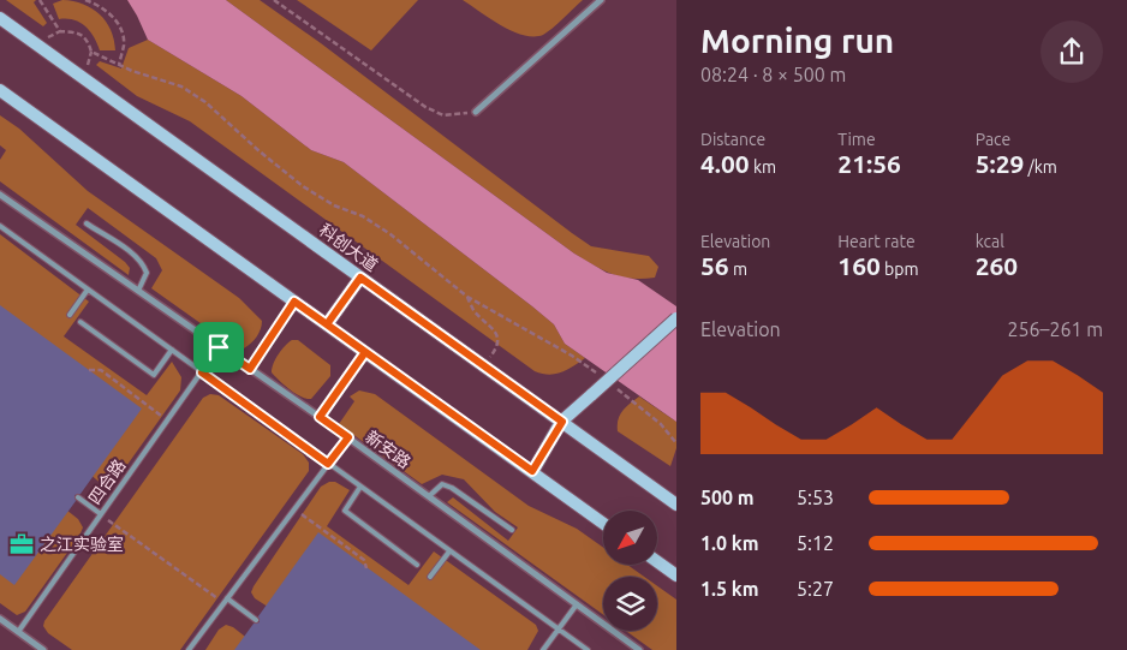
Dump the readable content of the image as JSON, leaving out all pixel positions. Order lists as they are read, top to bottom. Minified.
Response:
{"streets":{"main road":["科创大道"],"street":["新安路"],"lane":["四合路"]},"crossings":[["新安路","四合路"]],"places":{"office":["之江实验室"]},"north":"bottom left","page":{"heading":["Morning run","08:24 · 8 × 500 m"],"stats":[["Distance","4.00 km"],["Time","21:56"],["Pace","5:29 /km"],["Elevation","56 m"],["Heart rate","160 bpm"],["kcal","260"]],"chart":["Elevation","256–261 m"],"list":[{"name":"500 m","note":"5:53"},{"name":"1.0 km","note":"5:12"},{"name":"1.5 km","note":"5:27"}]}}
